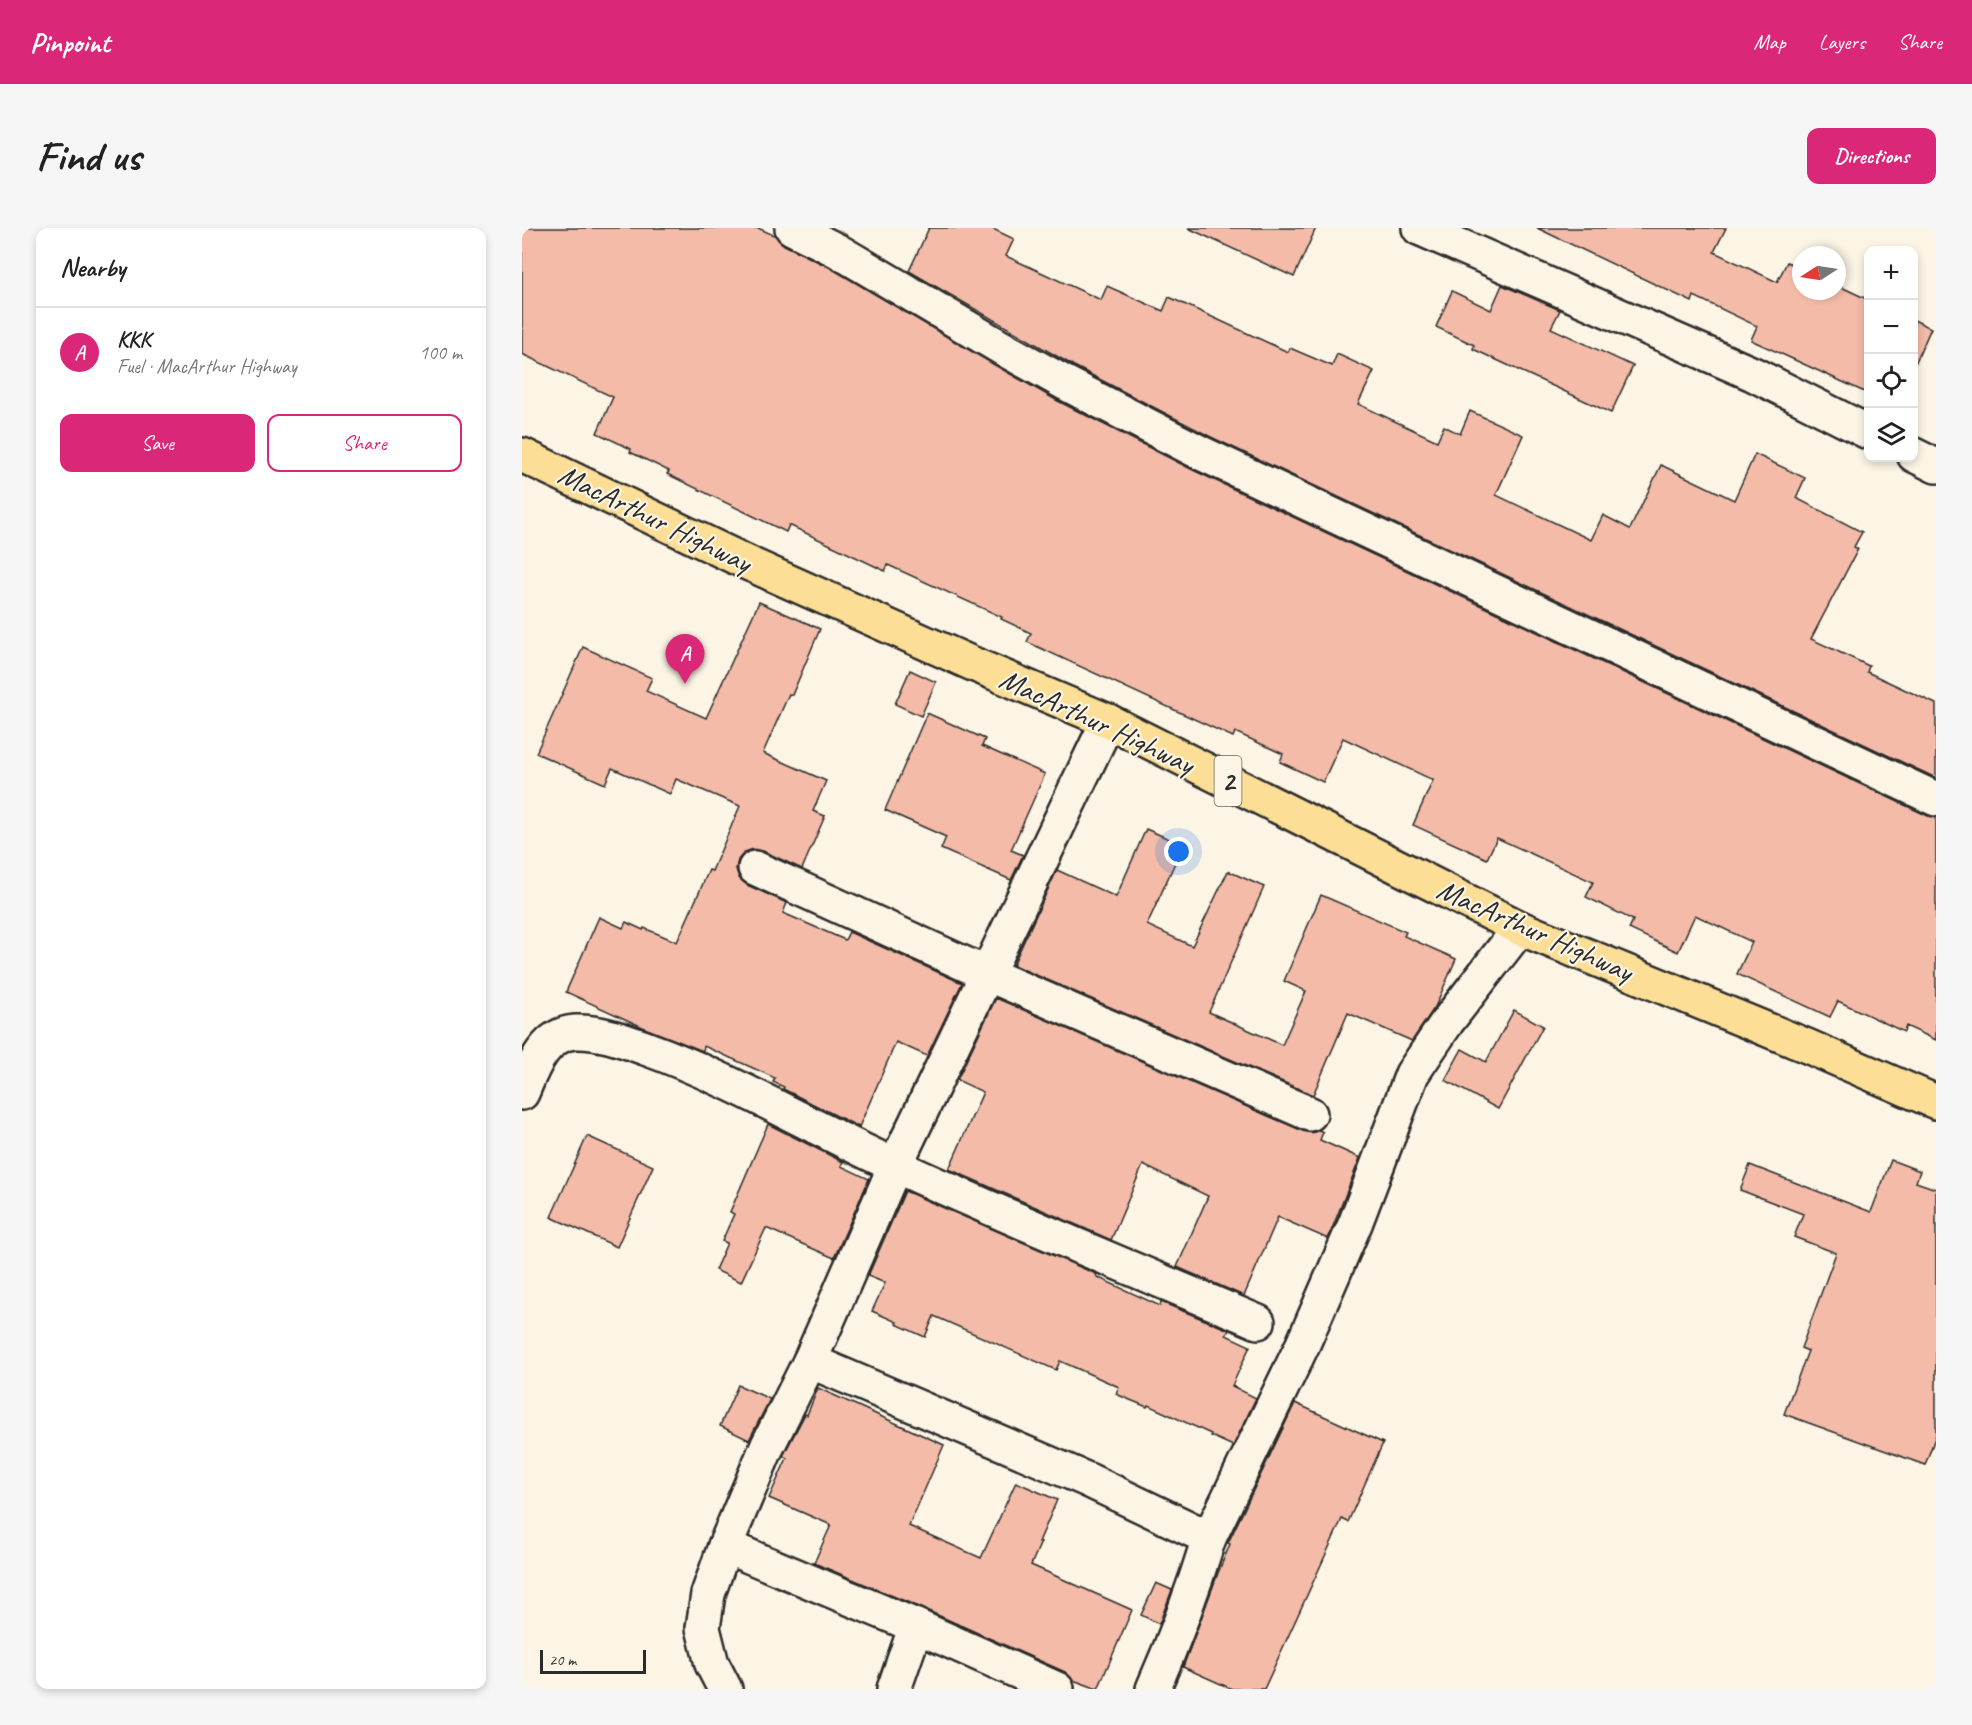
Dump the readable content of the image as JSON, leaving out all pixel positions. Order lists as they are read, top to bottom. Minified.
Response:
{"streets":{"highway":["MacArthur Highway","2"]},"scale_bar":"20 m","north":"left","page":{"header":"Pinpoint","nav":["Map","Layers","Share"],"buttons":["Directions",["Save","Share"]],"title":"Find us","heading":"Nearby","map_buttons":["+","−"],"list":[{"mark":"A","name":"KKK","note":"Fuel · MacArthur Highway","value":"100 m"}],"pins":"A","scale":"20 m"}}
